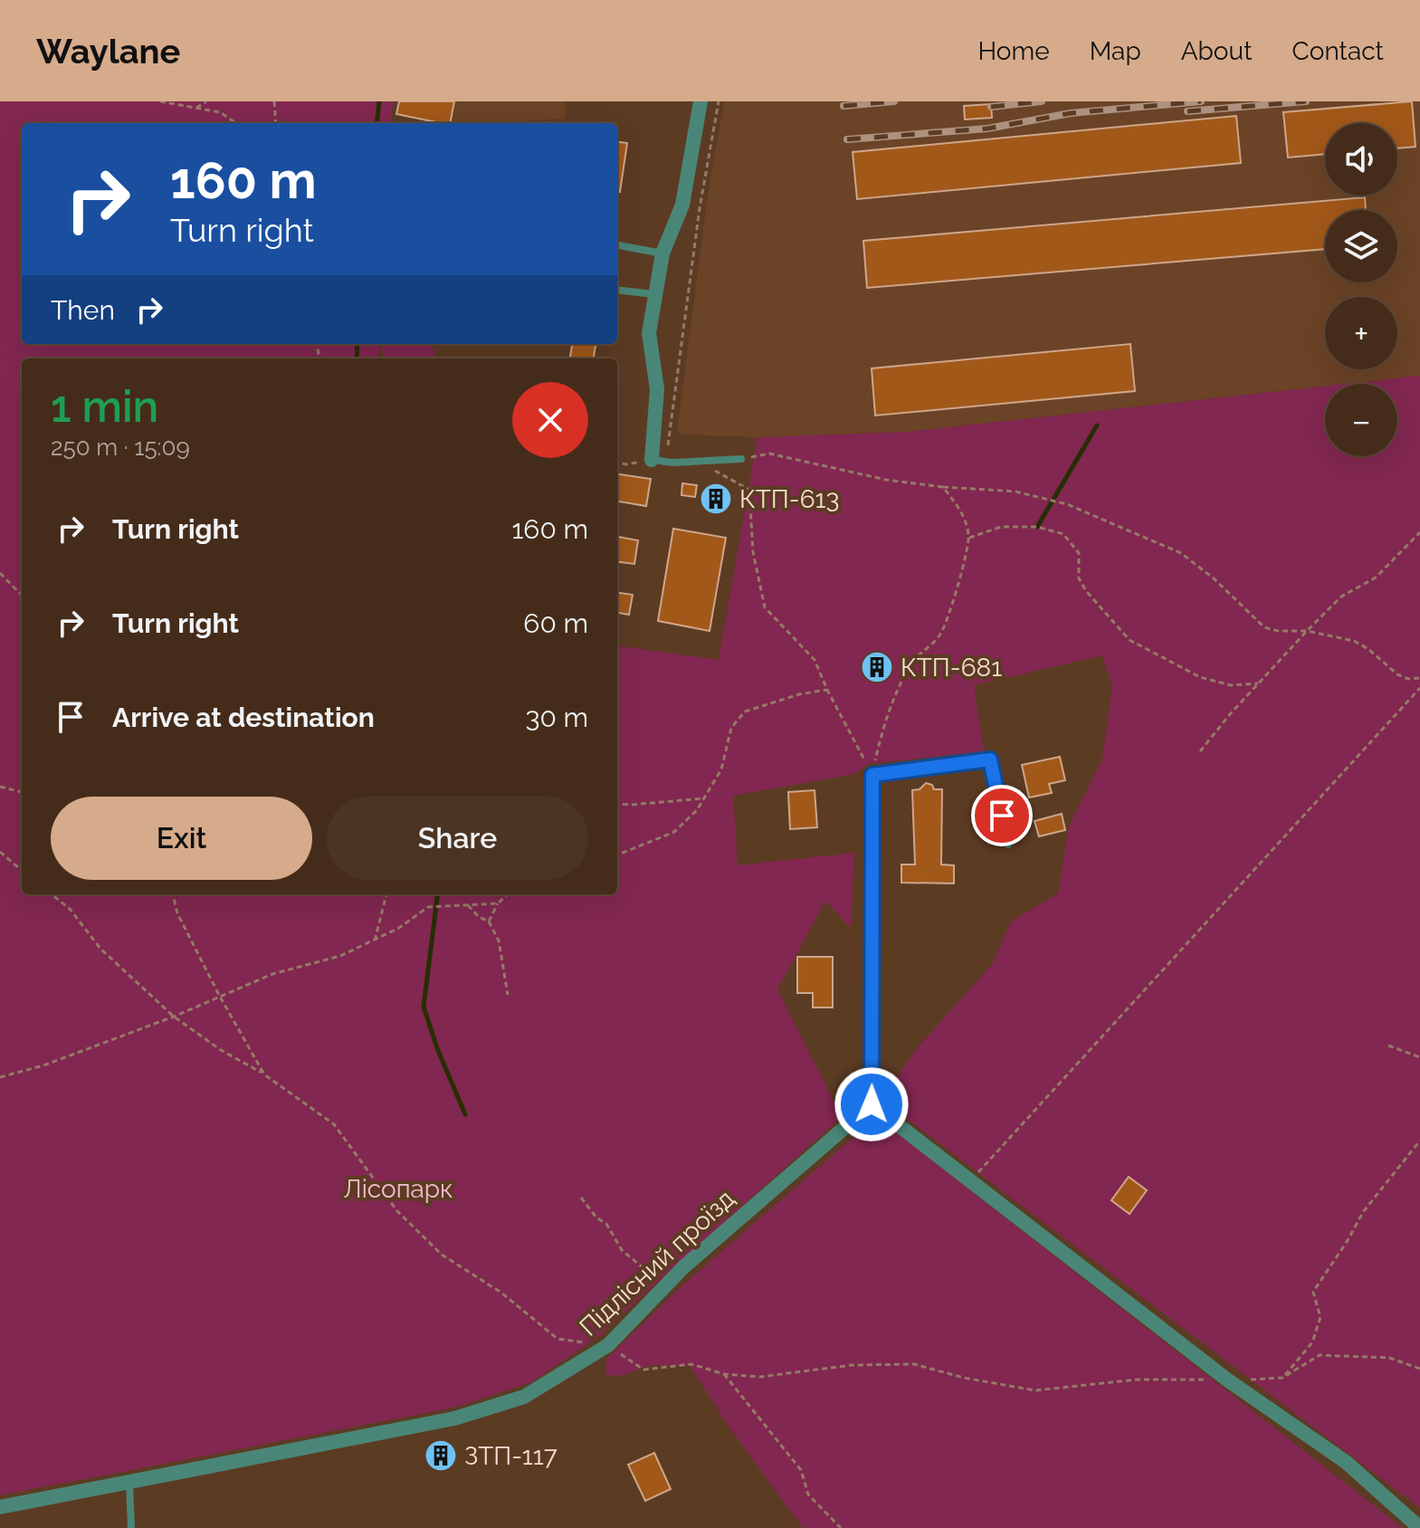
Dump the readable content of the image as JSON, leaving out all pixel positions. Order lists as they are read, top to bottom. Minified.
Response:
{"streets":{"street":["Підлісний проїзд"]},"parks":["Лісопарк"],"places":{"building":["КТП-613","КТП-681","ЗТП-117"]},"page":{"header":"Waylane","nav":["Home","Map","About","Contact"],"map_buttons":["+","−"],"turn":["160 m","Turn right"],"then":"Then","heading":["1 min","250 m · 15:09"],"list":[{"name":"Turn right","value":"160 m"},{"name":"Turn right","value":"60 m"},{"name":"Arrive at destination","value":"30 m"}],"buttons":["Exit","Share"]}}
